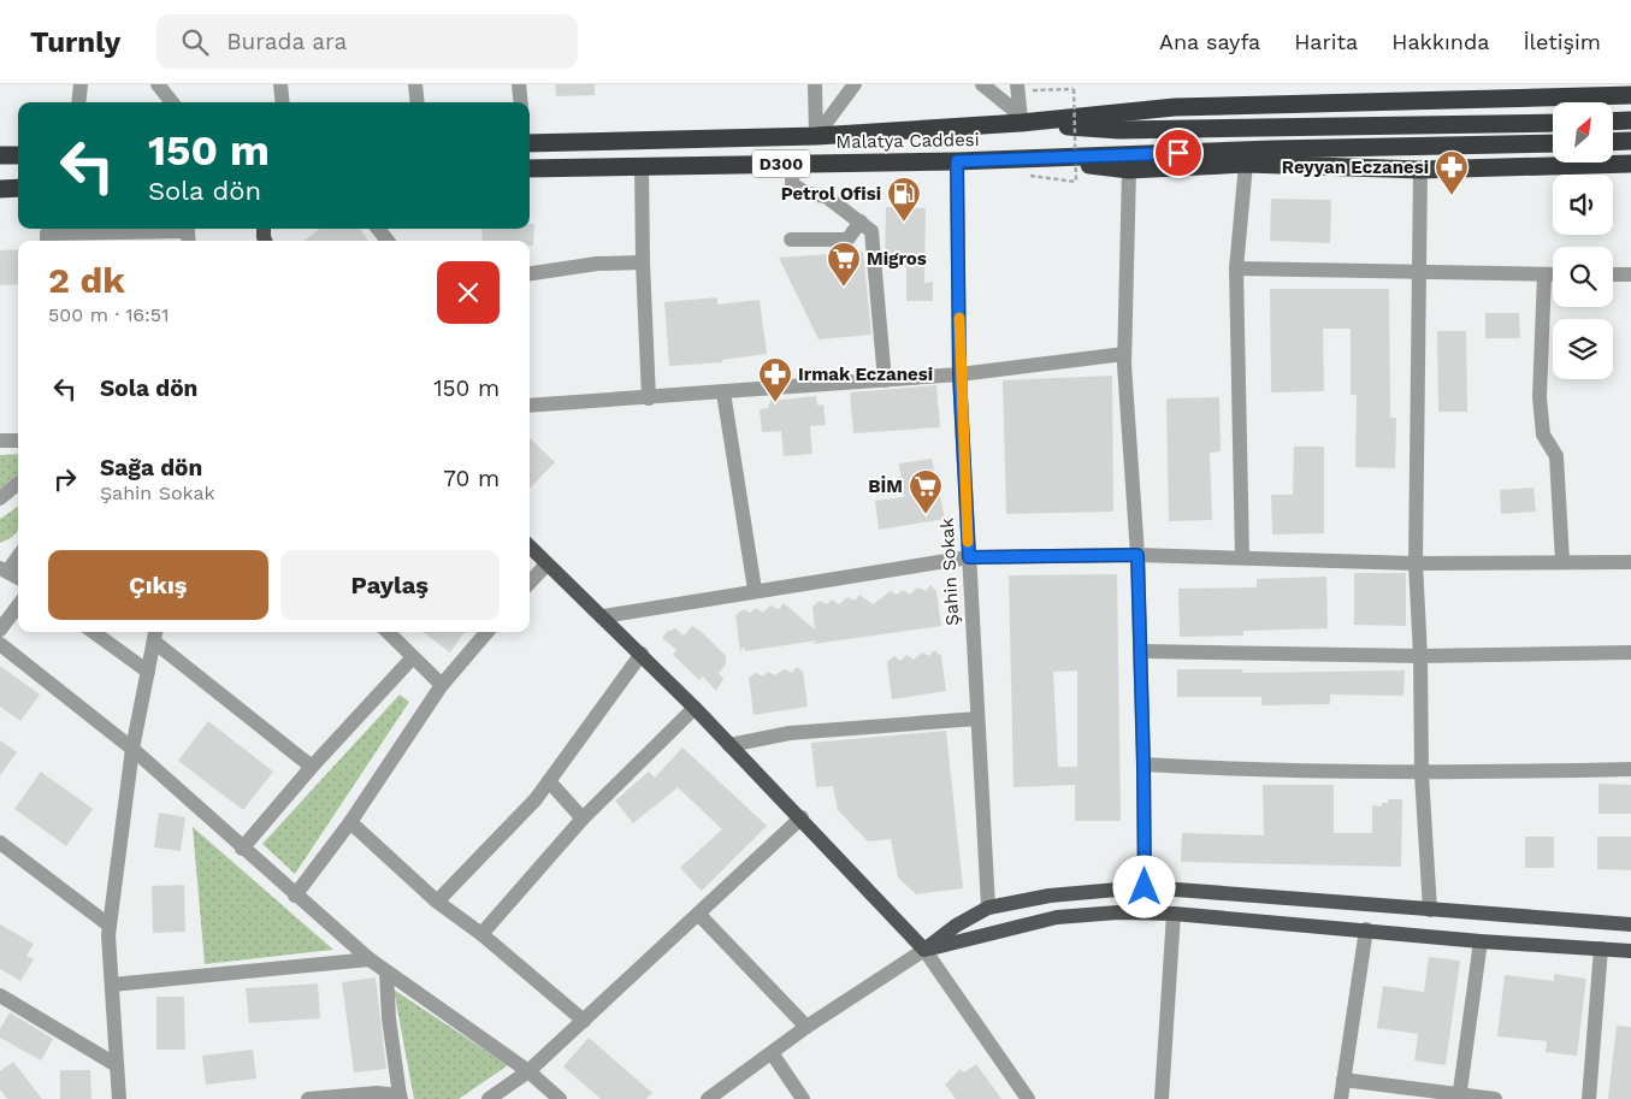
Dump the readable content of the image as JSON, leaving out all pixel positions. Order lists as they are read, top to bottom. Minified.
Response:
{"streets":{"highway":["Malatya Caddesi","D300"],"street":["Şahin Sokak"]},"crossings":[["Malatya Caddesi","D300"],["Malatya Caddesi","Şahin Sokak"]],"places":{"pharmacy":["Reyyan Eczanesi","Irmak Eczanesi"],"fuel station":["Petrol Ofisi"],"supermarket":["Migros","BİM"]},"north":"top right","page":{"header":"Turnly","search":"Burada ara","nav":["Ana sayfa","Harita","Hakkında","İletişim"],"turn":["150 m","Sola dön"],"heading":["2 dk","500 m · 16:51"],"list":[{"name":"Sola dön","value":"150 m"},{"name":"Sağa dön","note":"Şahin Sokak","value":"70 m"}],"buttons":["Çıkış","Paylaş"]}}
